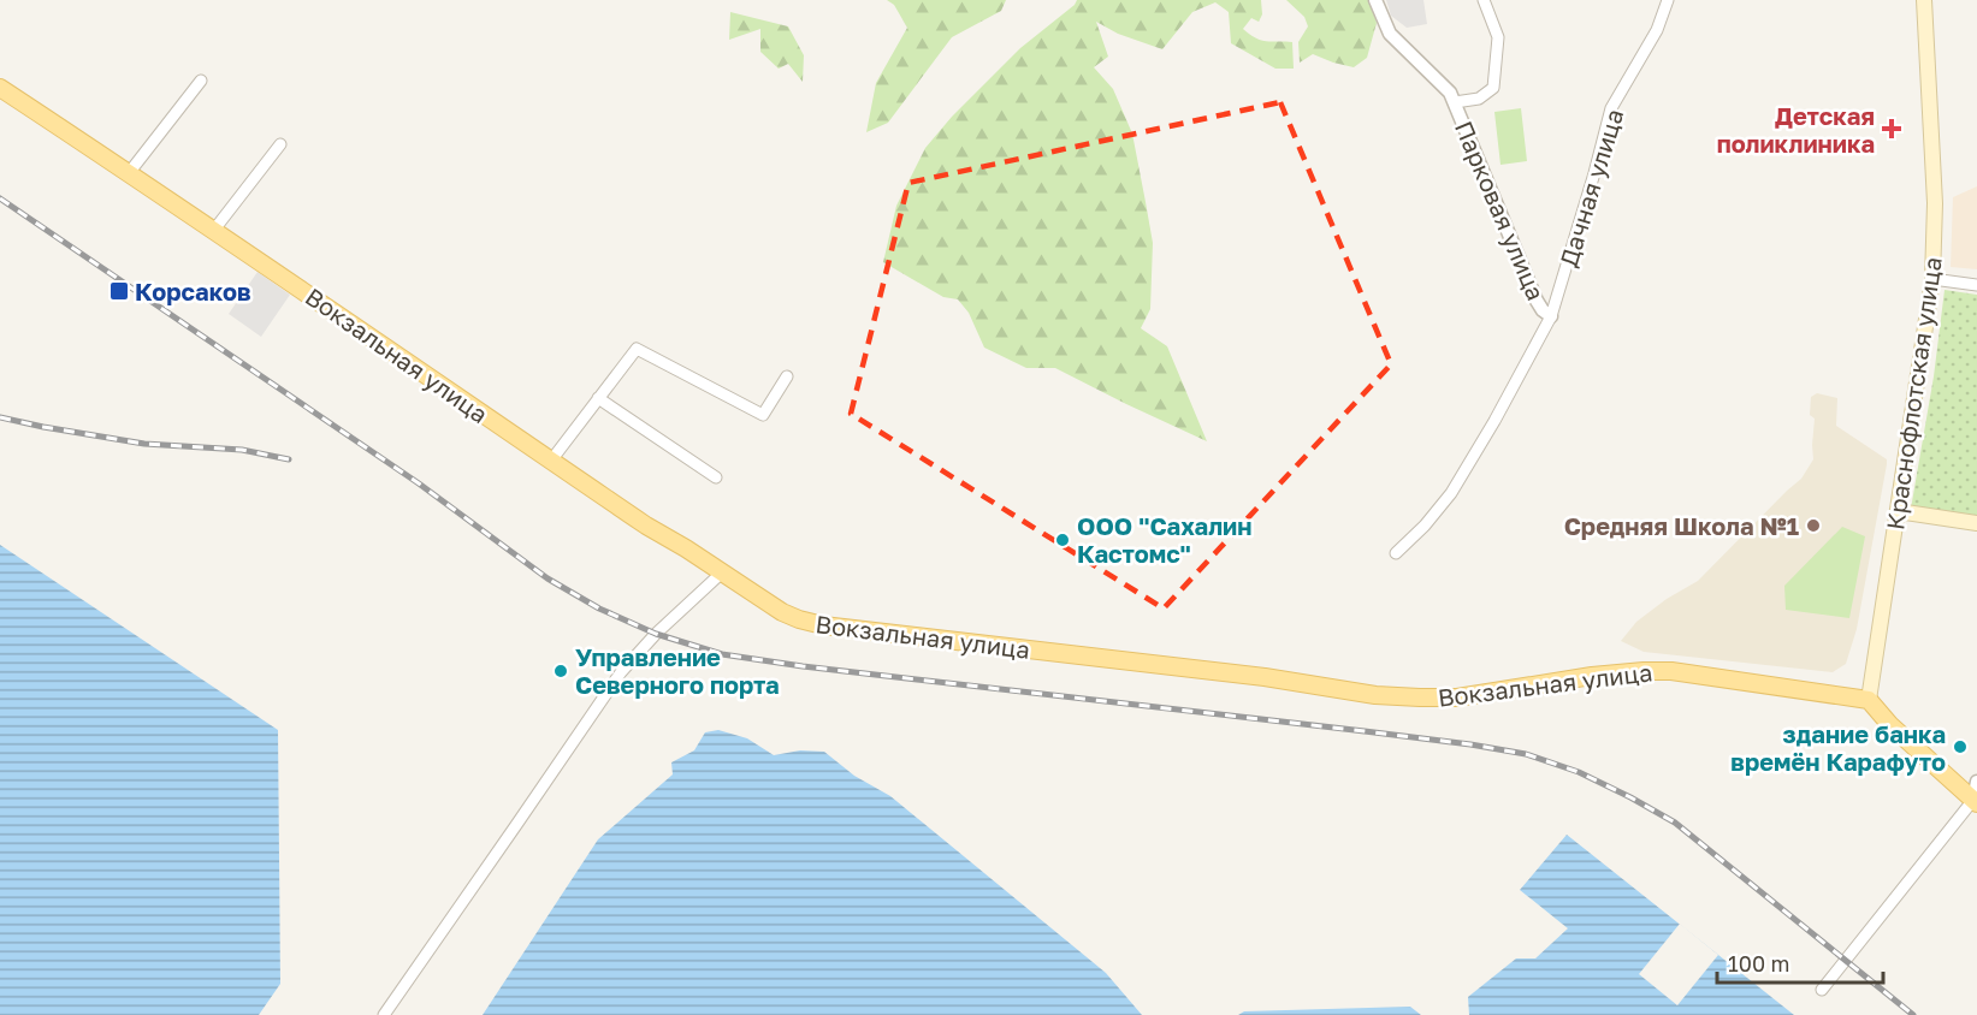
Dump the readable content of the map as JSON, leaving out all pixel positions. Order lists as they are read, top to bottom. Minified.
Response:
{"streets":{"main road":["Вокзальная улица","Краснофлотская улица"],"street":["Дачная улица","Парковая улица"]},"crossings":[["Дачная улица","Парковая улица"],["Вокзальная улица","Краснофлотская улица"]],"places":{"health":["Детская поликлиника"],"transit":["Корсаков"],"other":["Средняя Школа №1","ООО \"Сахалин Кастомс\"","Управление Северного порта","здание банка времён Карафуто"]},"scale_bar":"100 m"}
